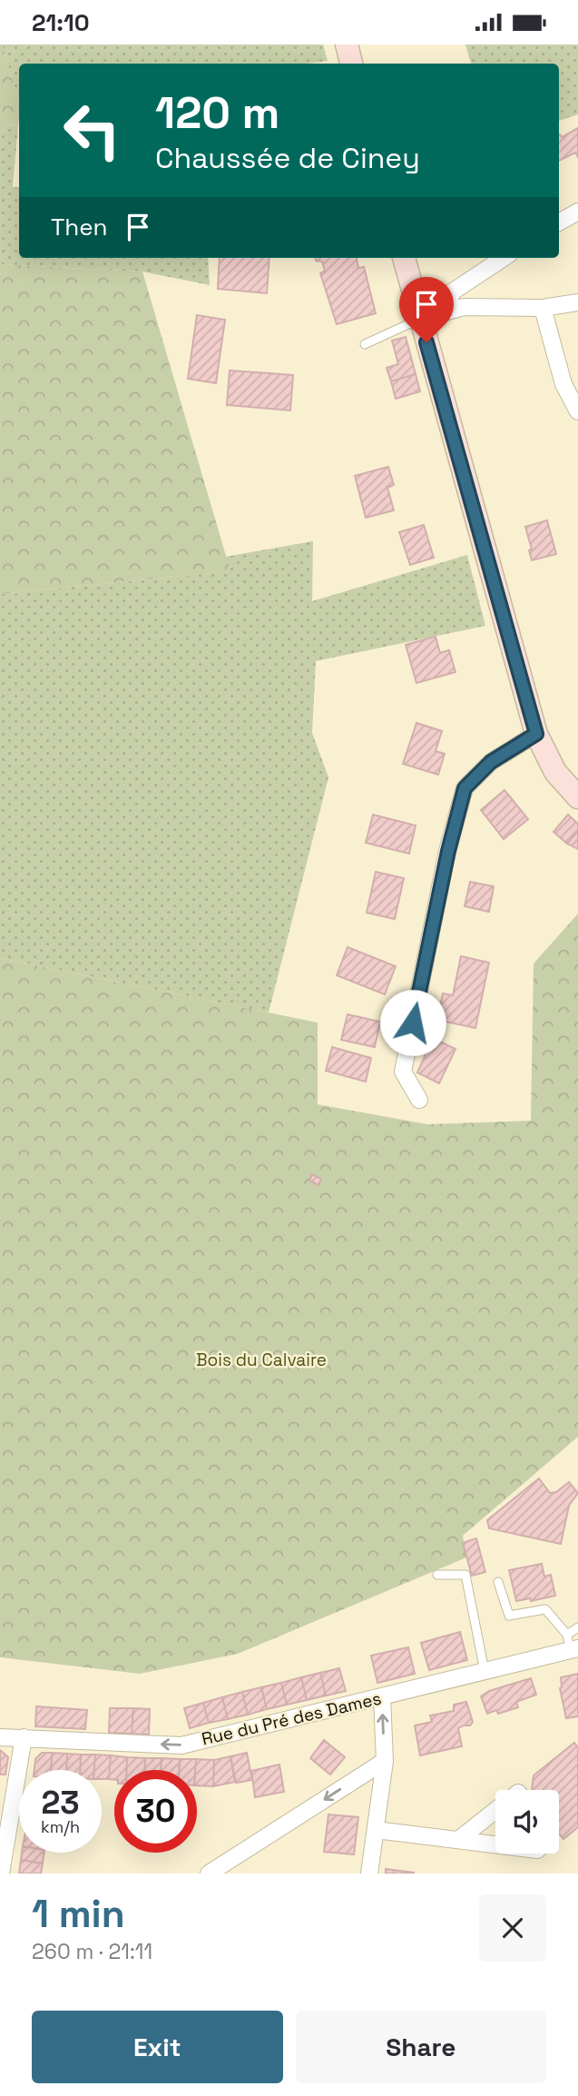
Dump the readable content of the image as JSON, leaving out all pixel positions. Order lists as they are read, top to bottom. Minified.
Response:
{"streets":{"street":["Rue du Pré des Dames"]},"one_way":["Rue du Pré des Dames"],"parks":["Bois du Calvaire"],"page":{"status":"21:10","turn":["120 m","Chaussée de Ciney"],"then":"Then","speed":"23 km/h","limit":"30","heading":["1 min","260 m · 21:11"],"buttons":["Exit","Share"]}}
